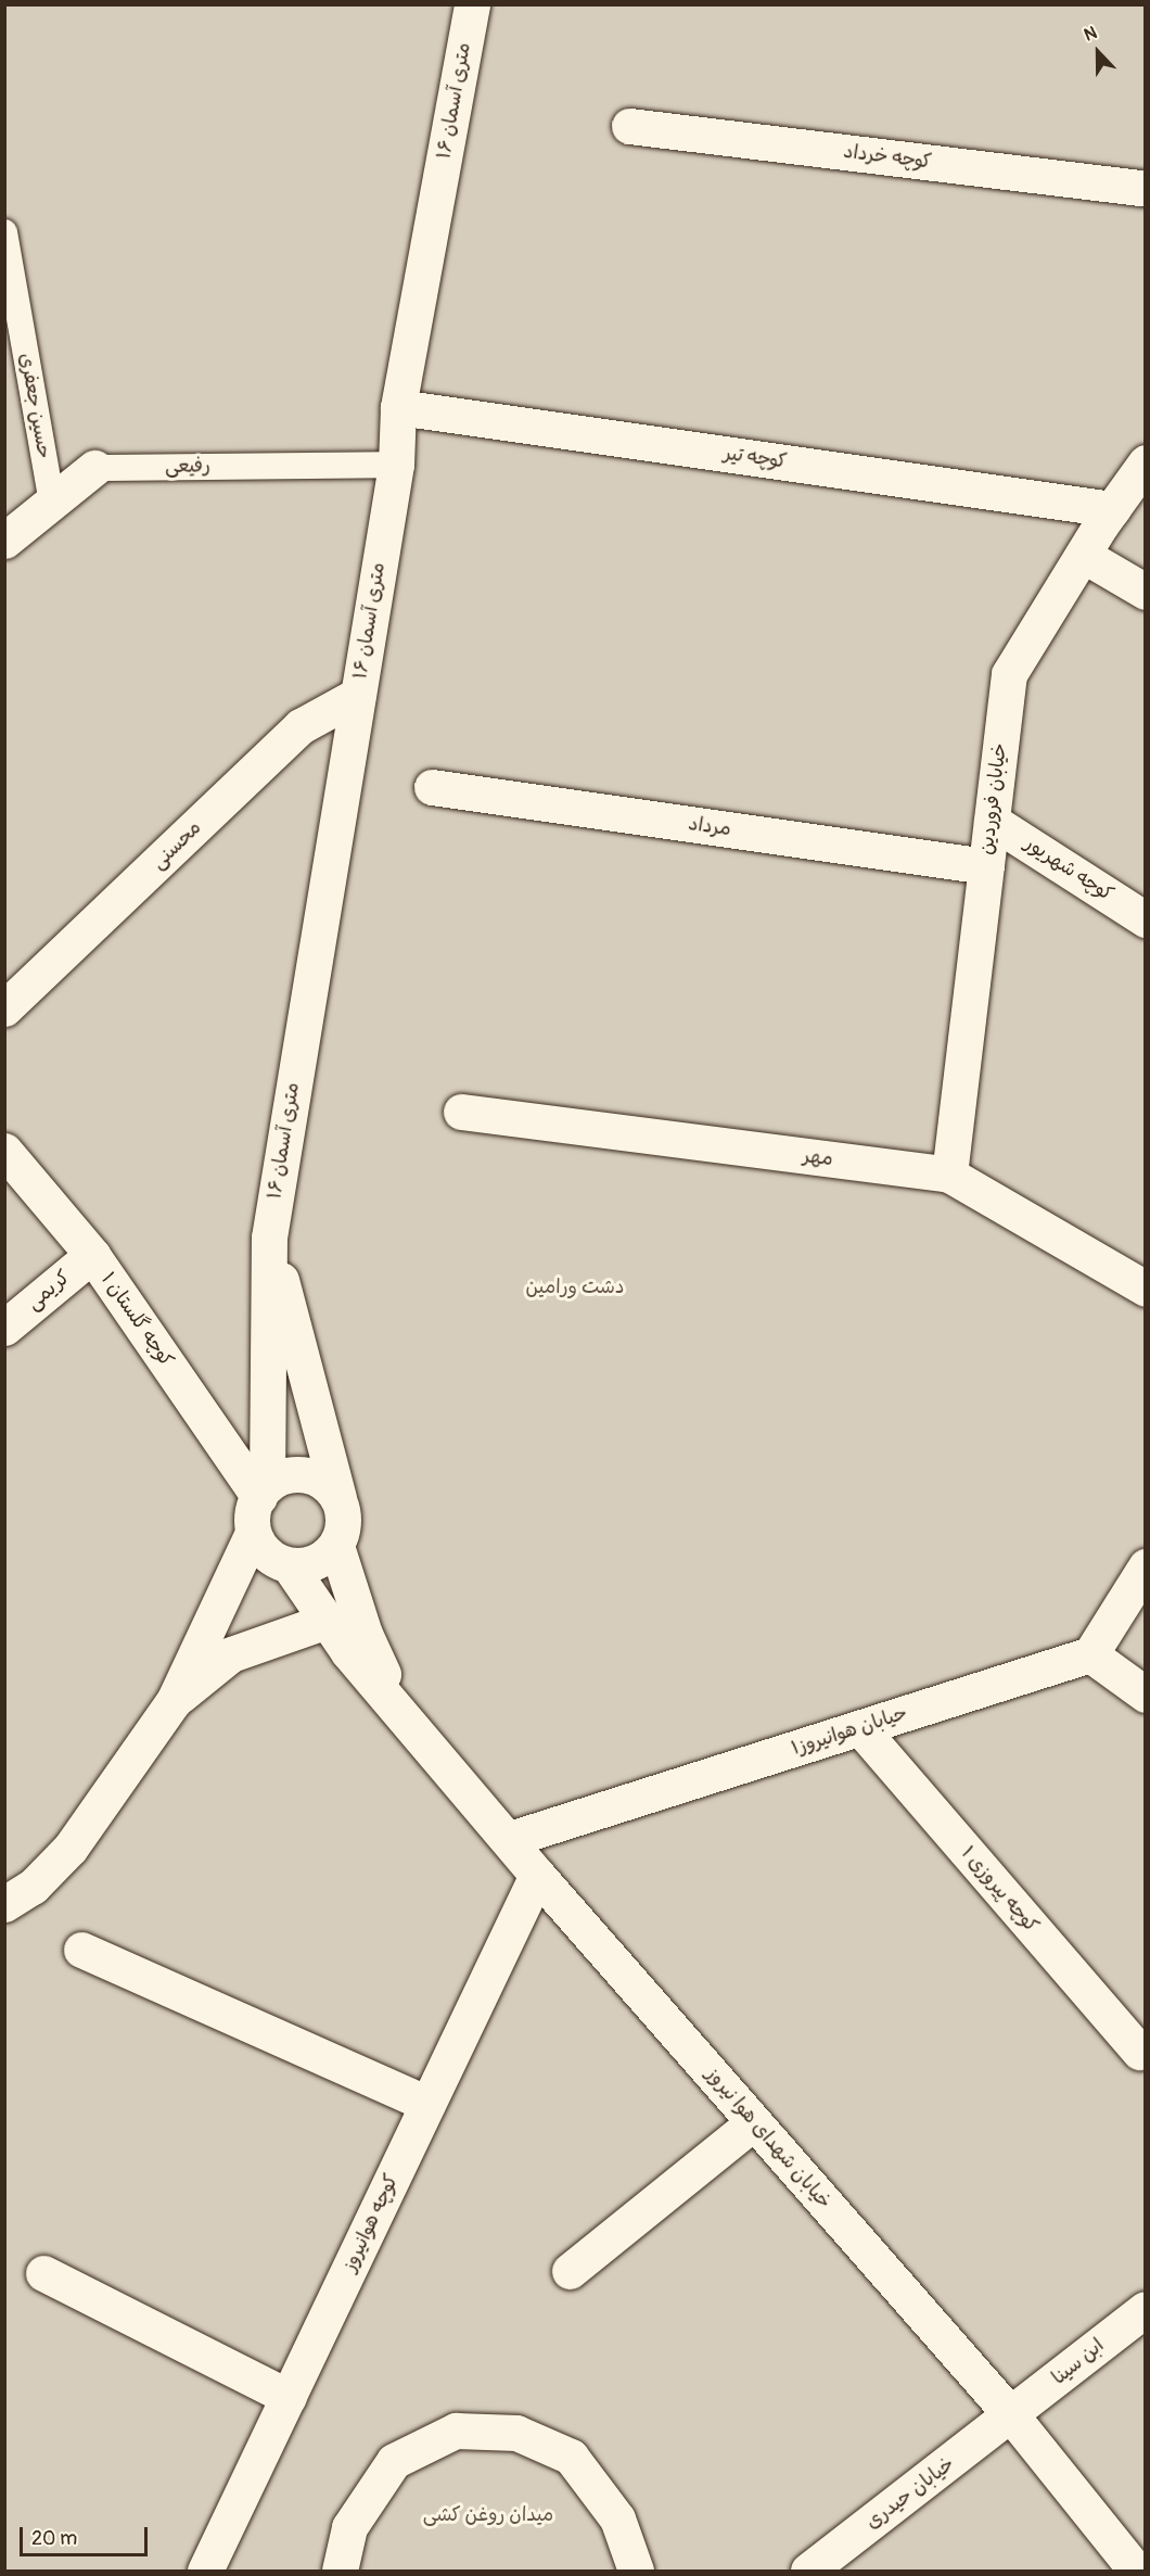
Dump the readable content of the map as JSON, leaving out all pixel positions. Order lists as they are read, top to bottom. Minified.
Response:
{"streets":{"street":["۱۶ متری آسمان","کوچه خرداد","کوچه تیر","رفیعی","خیابان فروردین","مرداد","محسنی","کوچه شهریور","مهر","کریمی","کوچه گلستان ۱","حیابان هوانیروز۱","کوچه پیروزی ۱","خیابان شهدای هوا نیروز","کوچه هوانیروز","ابن سینا","خیابان حیدری"],"lane":["حسین جعفری"]},"crossings":[["۱۶ متری آسمان","کوچه تیر"],["۱۶ متری آسمان","رفیعی"],["۱۶ متری آسمان","محسنی"],["۱۶ متری آسمان","کوچه گلستان ۱"],["۱۶ متری آسمان","خیابان شهدای هوا نیروز"],["حسین جعفری","رفیعی"],["کوچه تیر","خیابان فروردین"],["خیابان فروردین","مرداد"],["خیابان فروردین","کوچه شهریور"],["خیابان فروردین","مهر"],["کریمی","کوچه گلستان ۱"],["کوچه گلستان ۱","خیابان شهدای هوا نیروز"],["حیابان هوانیروز۱","کوچه پیروزی ۱"],["حیابان هوانیروز۱","خیابان شهدای هوا نیروز"],["خیابان شهدای هوا نیروز","کوچه هوانیروز"],["خیابان شهدای هوا نیروز","ابن سینا"],["خیابان شهدای هوا نیروز","خیابان حیدری"],["ابن سینا","خیابان حیدری"]],"parks":["دشت ورامین","میدان روغن کشی"],"scale_bar":"20 m","north":"top"}
